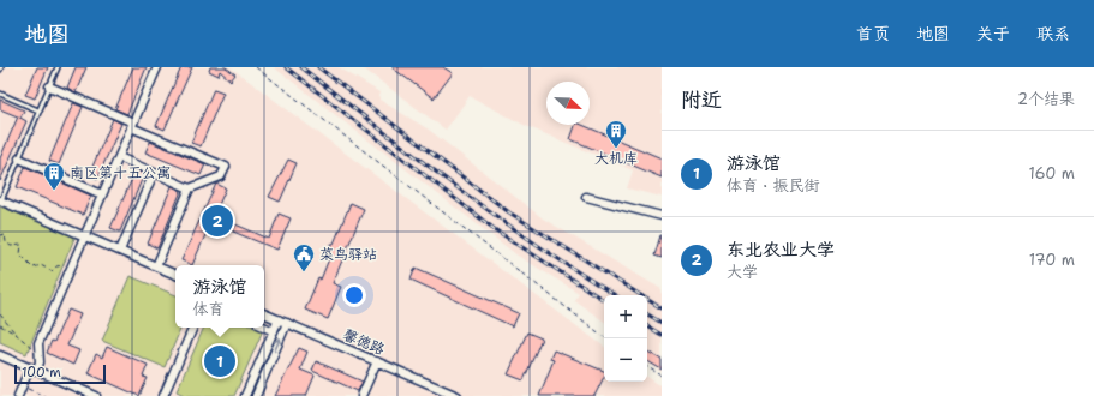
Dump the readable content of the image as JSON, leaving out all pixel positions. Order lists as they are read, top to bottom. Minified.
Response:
{"streets":{"street":["馨德路"]},"places":{"building":["大机库","南区第十五公寓"],"public building":["菜鸟驿站"]},"scale_bar":"100 m","north":"bottom right","page":{"header":"地图","nav":["首页","地图","关于","联系"],"heading":["附近","2个结果"],"list":[{"mark":"1","name":"游泳馆","note":"体育 · 振民街","value":"160 m"},{"mark":"2","name":"东北农业大学","note":"大学","value":"170 m"}],"pins":["2","1"],"popup":["游泳馆","体育"],"map_buttons":["+","−"],"scale":"100 m"}}
